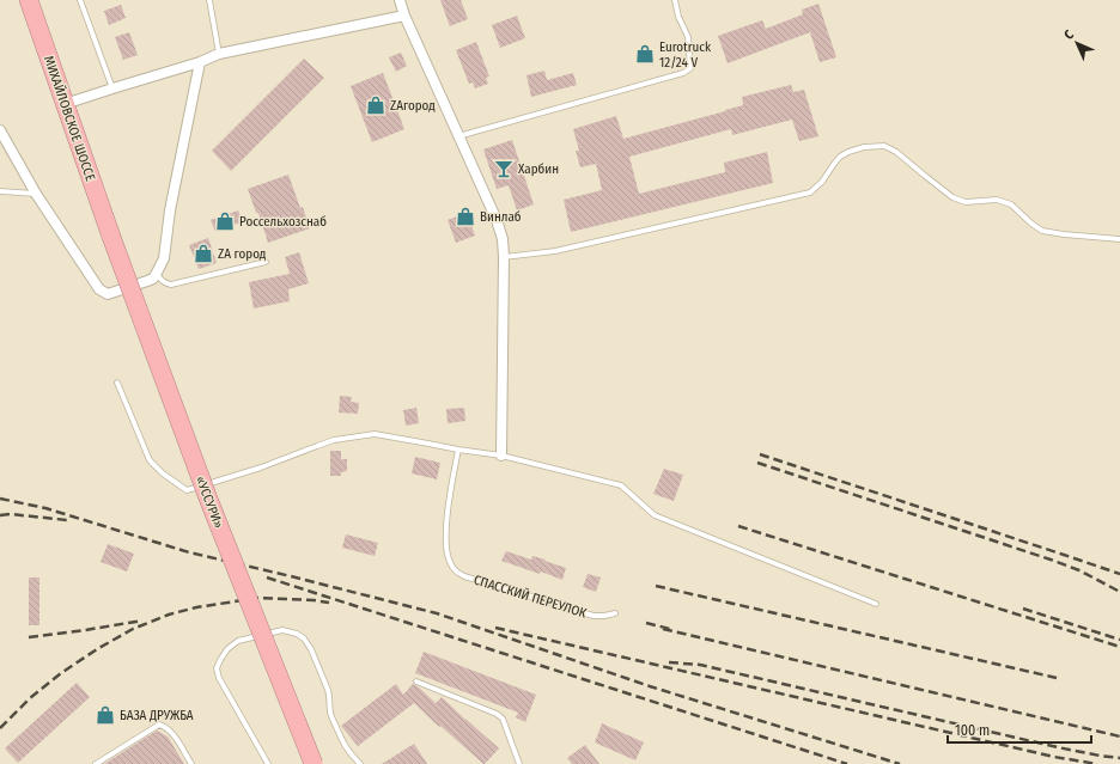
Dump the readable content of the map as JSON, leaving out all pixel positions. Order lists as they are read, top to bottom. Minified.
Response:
{"streets":{"highway":["МИХАЙЛОВСКОЕ ШОССЕ","«УССУРИ»"],"lane":["СПАССКИЙ ПЕРЕУЛОК"]},"crossings":[["МИХАЙЛОВСКОЕ ШОССЕ","«УССУРИ»"]],"places":{"shop":["Eurotruck 12/24 V","ZAгород","Винлаб","Россельхозснаб","ZA город","БАЗА ДРУЖБА"],"bar":["Харбин"]},"scale_bar":"100 m","north":"top left"}
